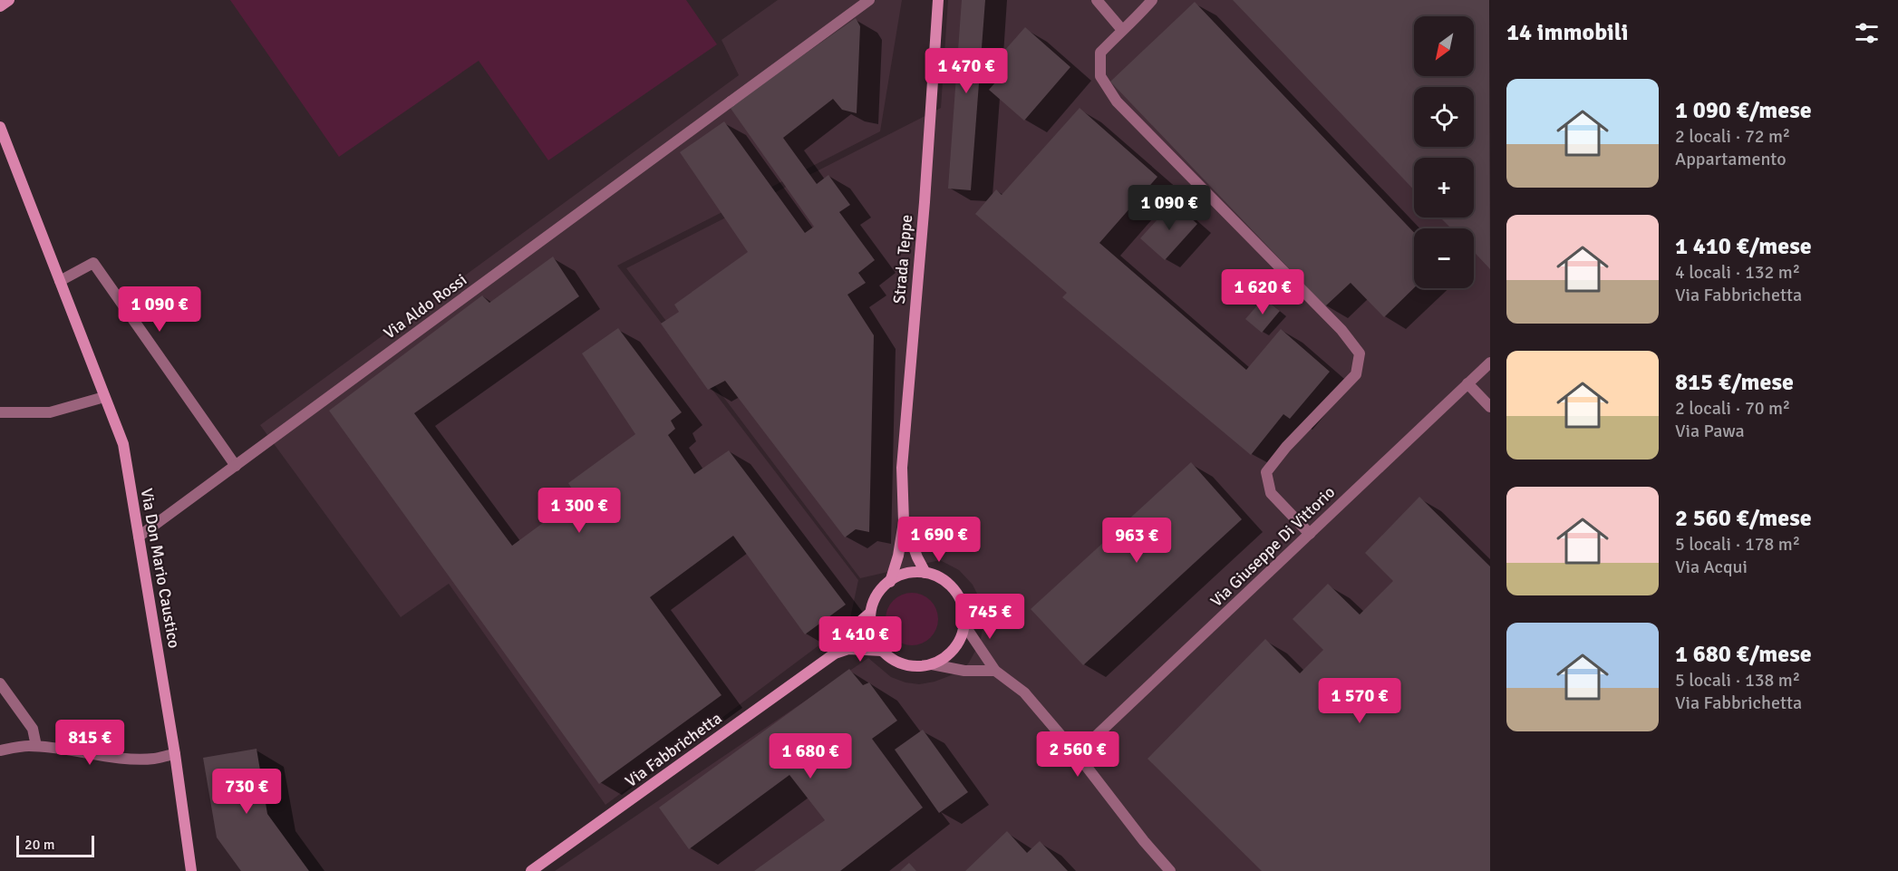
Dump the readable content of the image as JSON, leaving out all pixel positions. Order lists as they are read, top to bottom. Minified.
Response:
{"streets":{"street":["Strada Teppe","Via Aldo Rossi","Via Giuseppe Di Vittorio","Via Don Mario Caustico","Via Fabbrichetta"]},"crossings":[["Strada Teppe","Via Fabbrichetta"],["Via Aldo Rossi","Via Don Mario Caustico"]],"scale_bar":"20 m","north":"bottom left","page":{"heading":"14 immobili","map_buttons":["+","−"],"price":["1 470 €","1 090 €","1 620 €","1 090 €","1 300 €","1 690 €","963 €","745 €","1 410 €","1 570 €","815 €","2 560 €","1 680 €","730 €"],"list":[{"name":"1 090 €/mese","note":"2 locali · 72 m² · Appartamento"},{"name":"1 410 €/mese","note":"4 locali · 132 m² · Via Fabbrichetta"},{"name":"815 €/mese","note":"2 locali · 70 m² · Via Pawa"},{"name":"2 560 €/mese","note":"5 locali · 178 m² · Via Acqui"},{"name":"1 680 €/mese","note":"5 locali · 138 m² · Via Fabbrichetta"}],"scale":"20 m"}}
